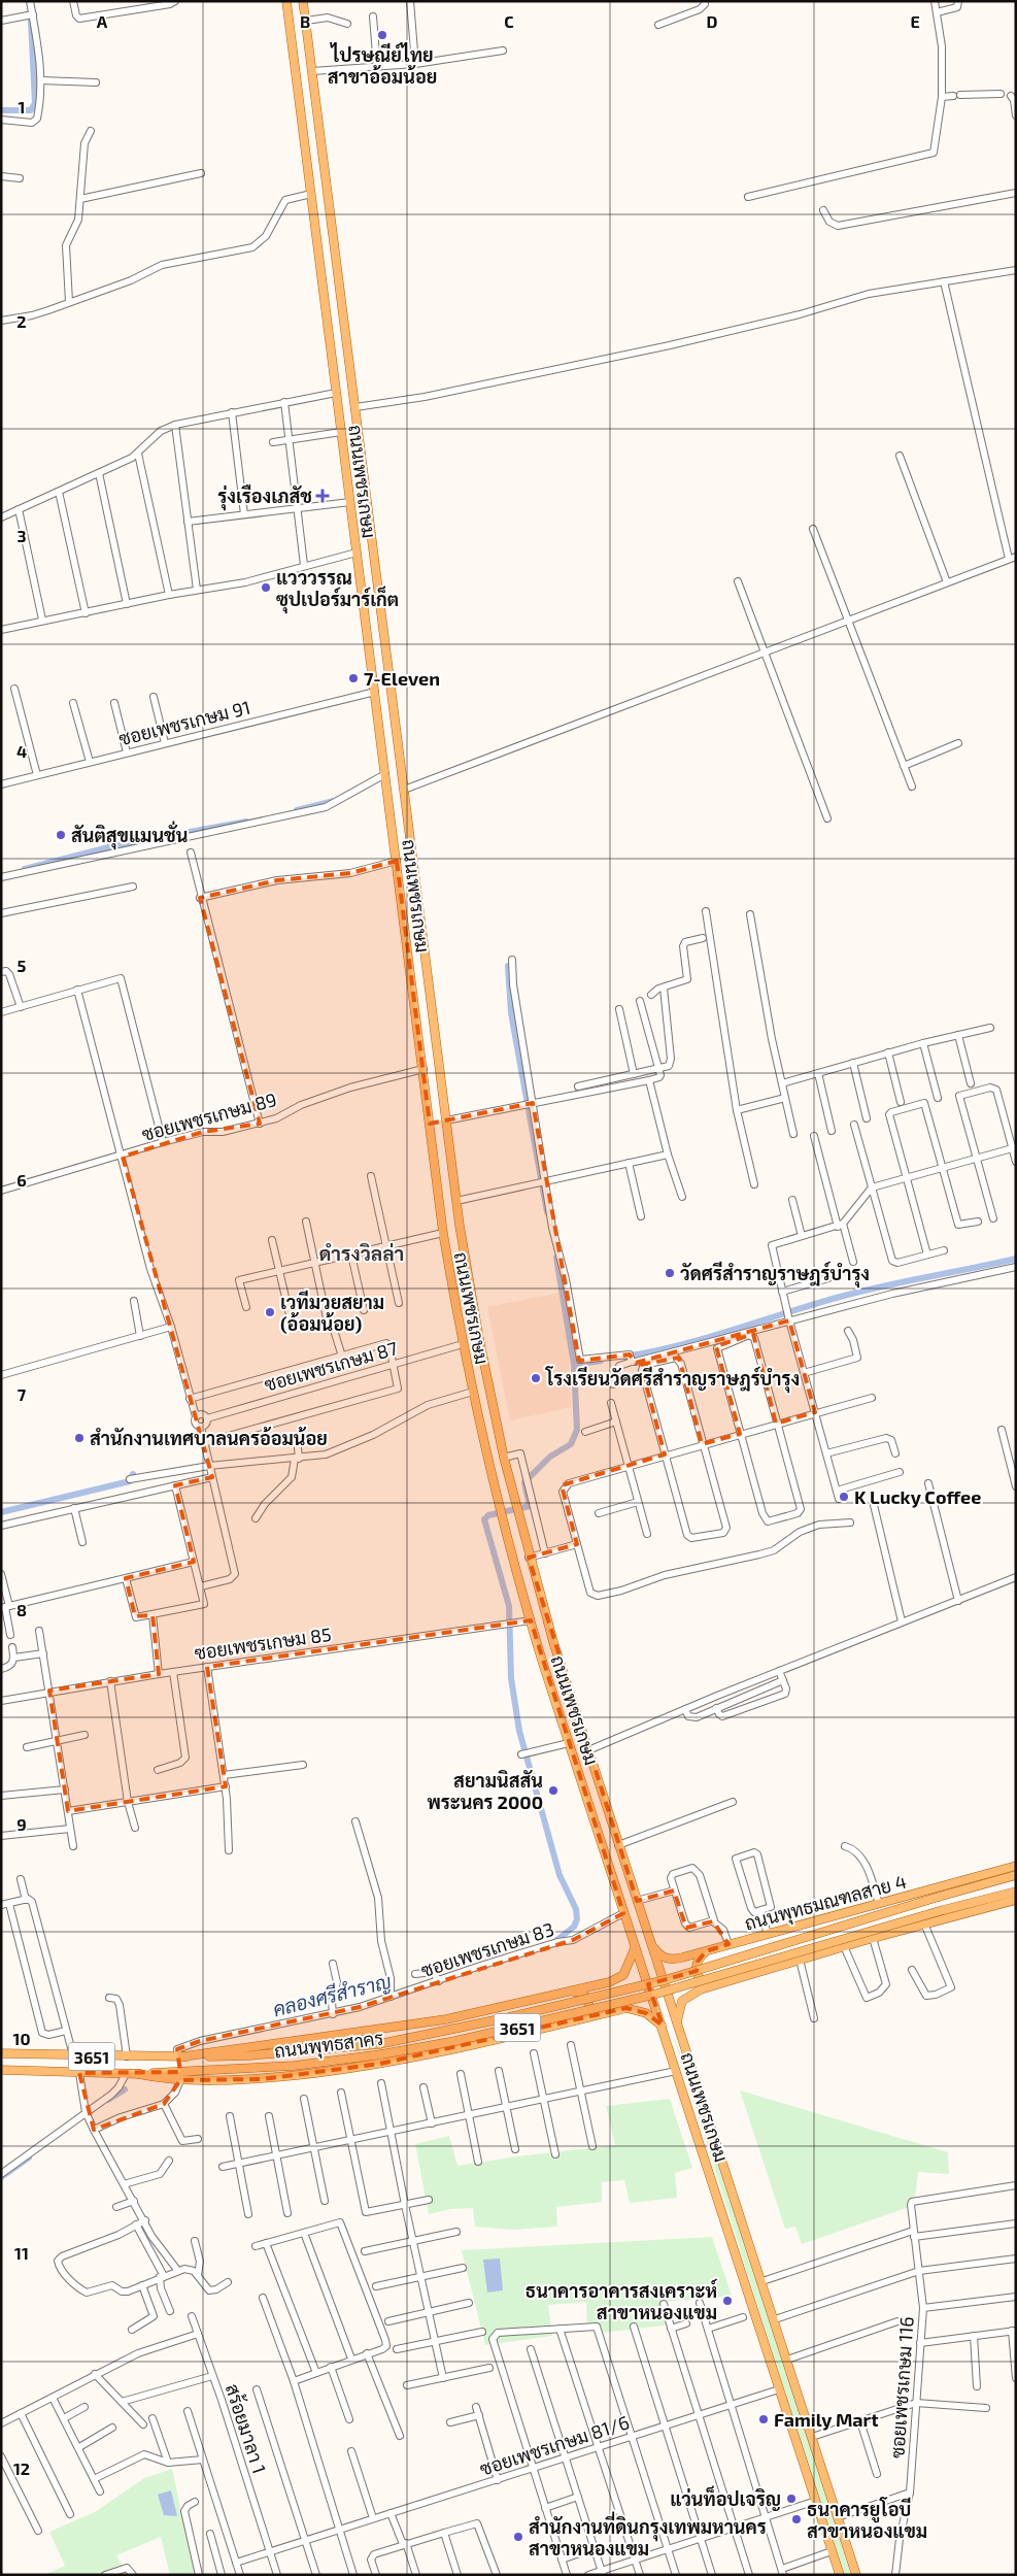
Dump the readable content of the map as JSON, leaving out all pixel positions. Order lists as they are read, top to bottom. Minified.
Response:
{"streets":{"main road":["ถนนเพชรเกษม","ถนนพุทธมณฑลสาย 4","3651","ถนนพุทธสาคร"],"street":["ซอยเพชรเกษม 91","ซอยเพชรเกษม 89","ซอยเพชรเกษม 87","ซอยเพชรเกษม 85","ซอยเพชรเกษม 83","ซอยเพชรเกษม 116","สร้อยมาลา 1","ซอยเพชรเกษม 81/6"]},"crossings":[["ถนนเพชรเกษม","ซอยเพชรเกษม 91"],["ถนนเพชรเกษม","ซอยเพชรเกษม 89"],["ถนนเพชรเกษม","ซอยเพชรเกษม 87"],["ถนนเพชรเกษม","ซอยเพชรเกษม 85"],["ถนนเพชรเกษม","ถนนพุทธมณฑลสาย 4"],["ถนนเพชรเกษม","ซอยเพชรเกษม 83"],["ถนนเพชรเกษม","ซอยเพชรเกษม 81/6"],["ถนนพุทธมณฑลสาย 4","ถนนพุทธสาคร"],["ซอยเพชรเกษม 83","ถนนพุทธสาคร"],["สร้อยมาลา 1","ซอยเพชรเกษม 81/6"]],"districts":["ดำรงวิลล่า"],"water":["คลองศรีสำราญ"],"places":{"other":["ไปรษณีย์ไทย สาขาอ้อมน้อย","แวววรรณ ซุปเปอร์มาร์เก็ต","7-Eleven","สันติสุขแมนชั่น","วัดศรีสําราญราษฎร์บํารุง","เวทีมวยสยาม (อ้อมน้อย)","โรงเรียนวัดศรีสําราญราษฎร์บํารุง","สำนักงานเทศบาลนครอ้อมน้อย","K Lucky Coffee","สยามนิสสัน พระนคร 2000","ธนาคารอาคารสงเคราะห์ สาขาหนองแขม","Family Mart","แว่นท็อปเจริญ","ธนาคารยูโอบี สาขาหนองแขม","สำนักงานที่ดินกรุงเทพมหานคร สาขาหนองแขม"],"health":["รุ่งเรืองเภสัช"]},"grid":{"columns":["A","B","C","D","E"],"rows":["1","2","3","4","5","6","7","8","9","10","11","12"]}}
